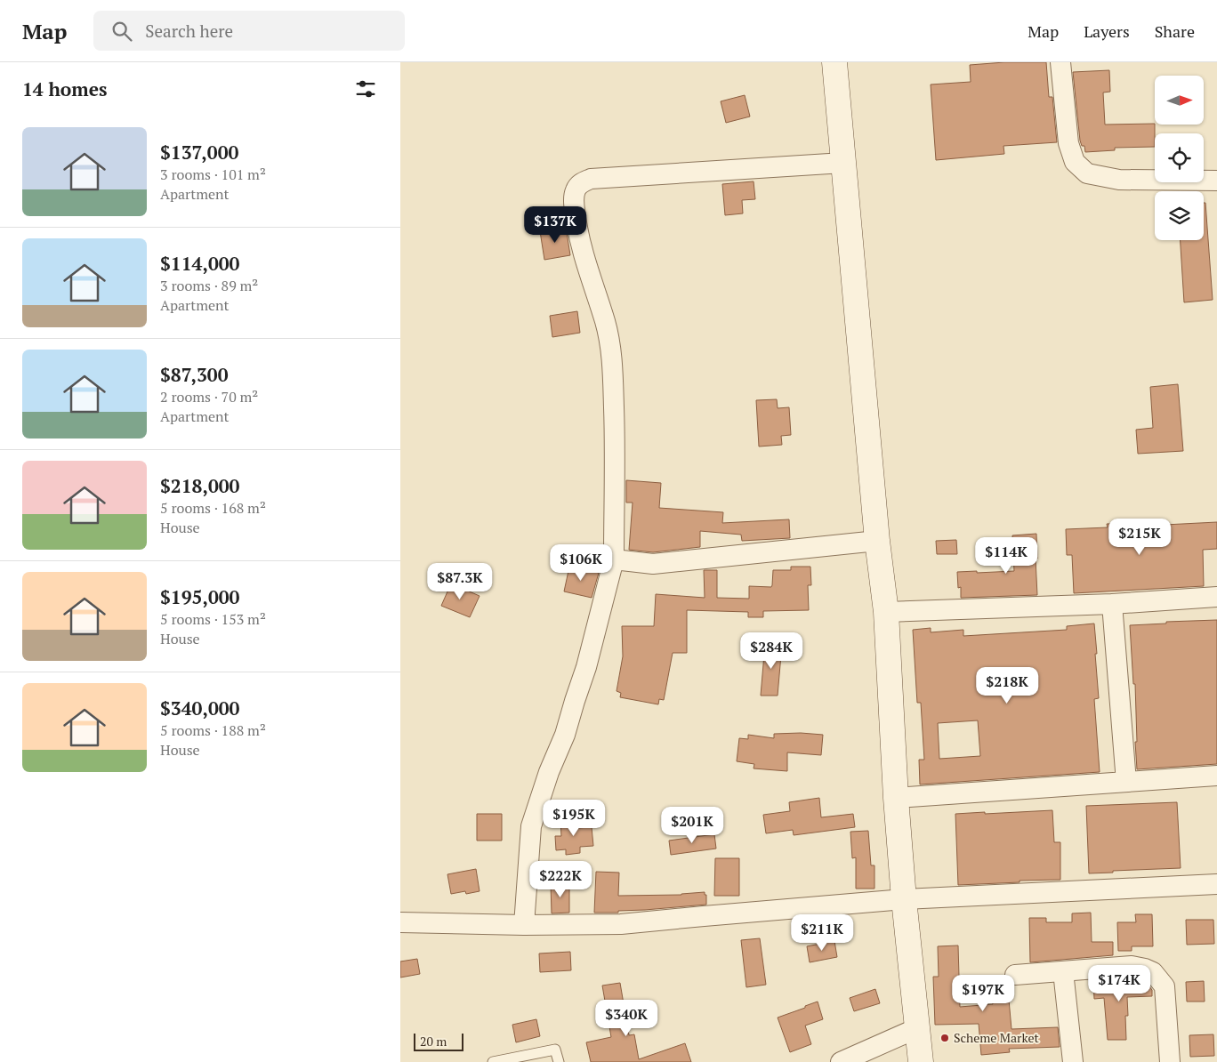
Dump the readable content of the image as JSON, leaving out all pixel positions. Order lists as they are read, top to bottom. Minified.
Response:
{"places":["Scheme Market"],"scale_bar":"20 m","north":"right","page":{"header":"Map","search":"Search here","nav":["Map","Layers","Share"],"heading":"14 homes","list":[{"name":"$137,000","note":"3 rooms · 101 m² · Apartment"},{"name":"$114,000","note":"3 rooms · 89 m² · Apartment"},{"name":"$87,300","note":"2 rooms · 70 m² · Apartment"},{"name":"$218,000","note":"5 rooms · 168 m² · House"},{"name":"$195,000","note":"5 rooms · 153 m² · House"},{"name":"$340,000","note":"5 rooms · 188 m² · House"}],"price":["$137K","$215K","$114K","$106K","$87.3K","$284K","$218K","$195K","$201K","$222K","$211K","$174K","$197K","$340K"],"scale":"20 m"}}
